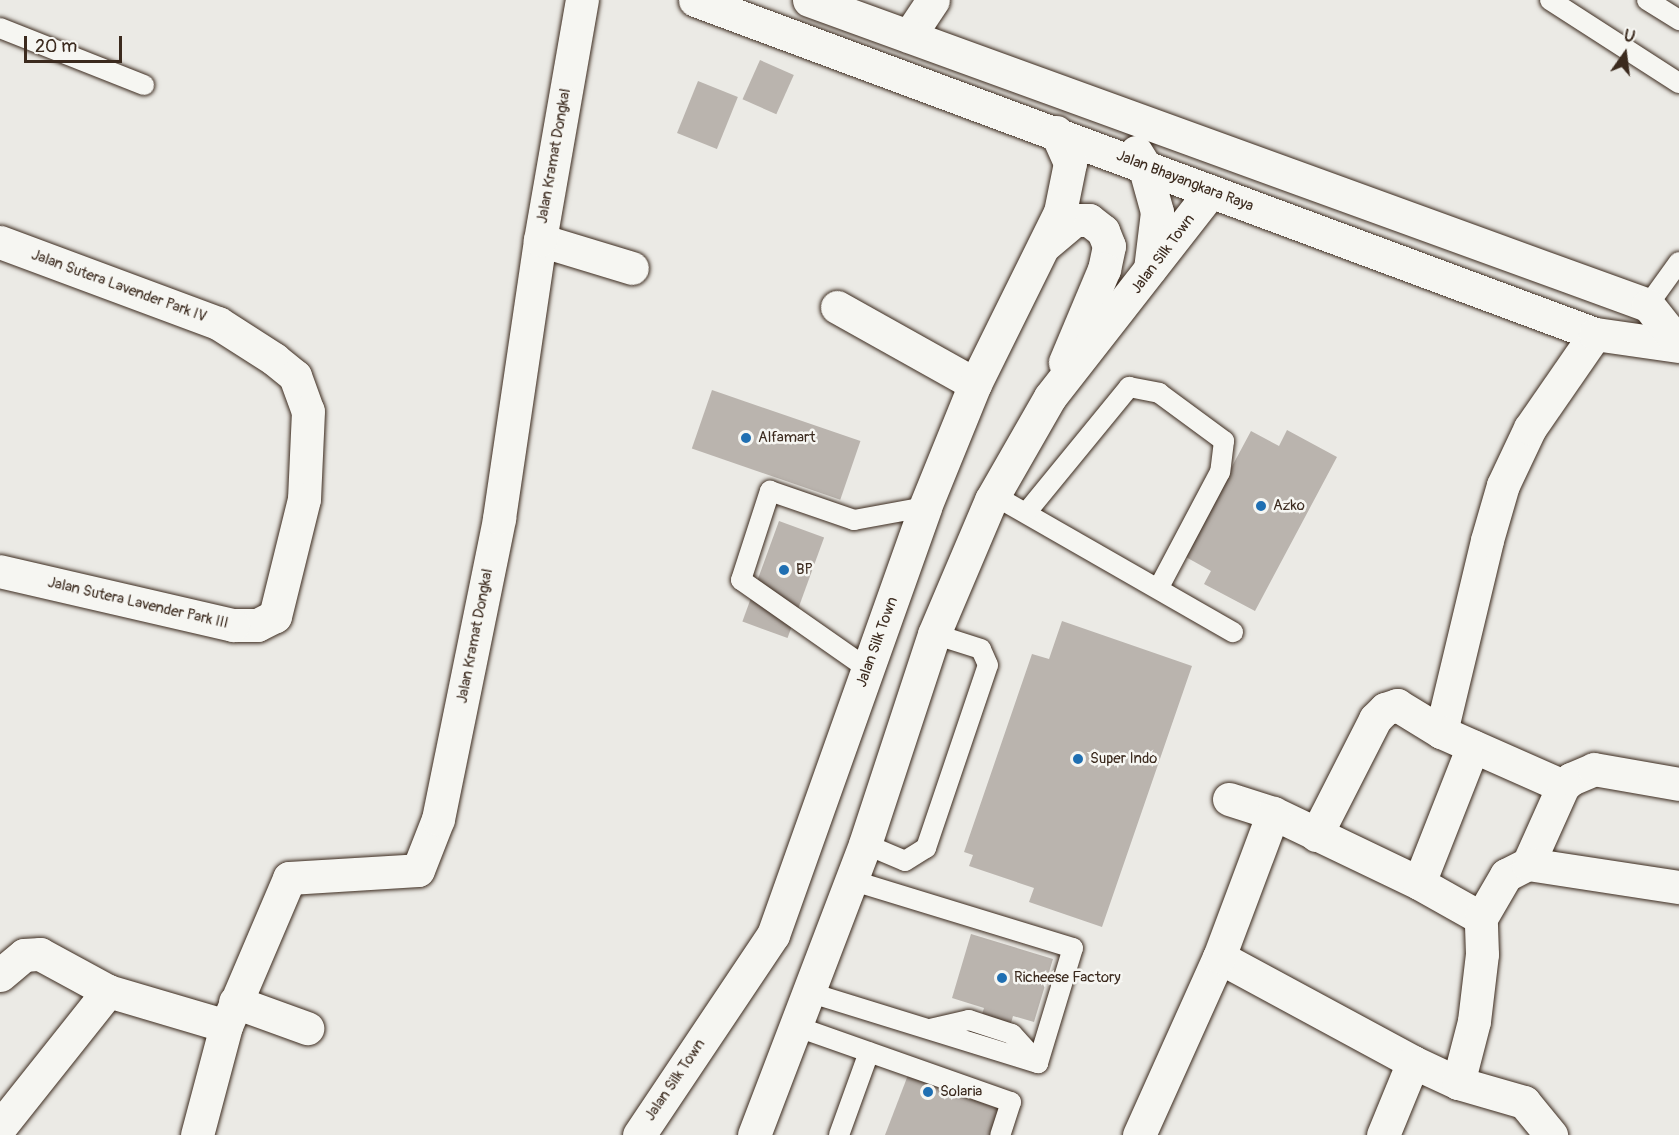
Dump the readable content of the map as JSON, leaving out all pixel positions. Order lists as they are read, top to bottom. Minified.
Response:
{"streets":{"street":["Jalan Kramat Dongkal","Jalan Bhayangkara Raya","Jalan Silk Town","Jalan Sutera Lavender Park IV","Jalan Sutera Lavender Park III"]},"crossings":[["Jalan Bhayangkara Raya","Jalan Silk Town"],["Jalan Sutera Lavender Park IV","Jalan Sutera Lavender Park III"]],"places":["Alfamart","Azko","BP","Super Indo","Richeese Factory","Solaria"],"scale_bar":"20 m","north":"top"}
